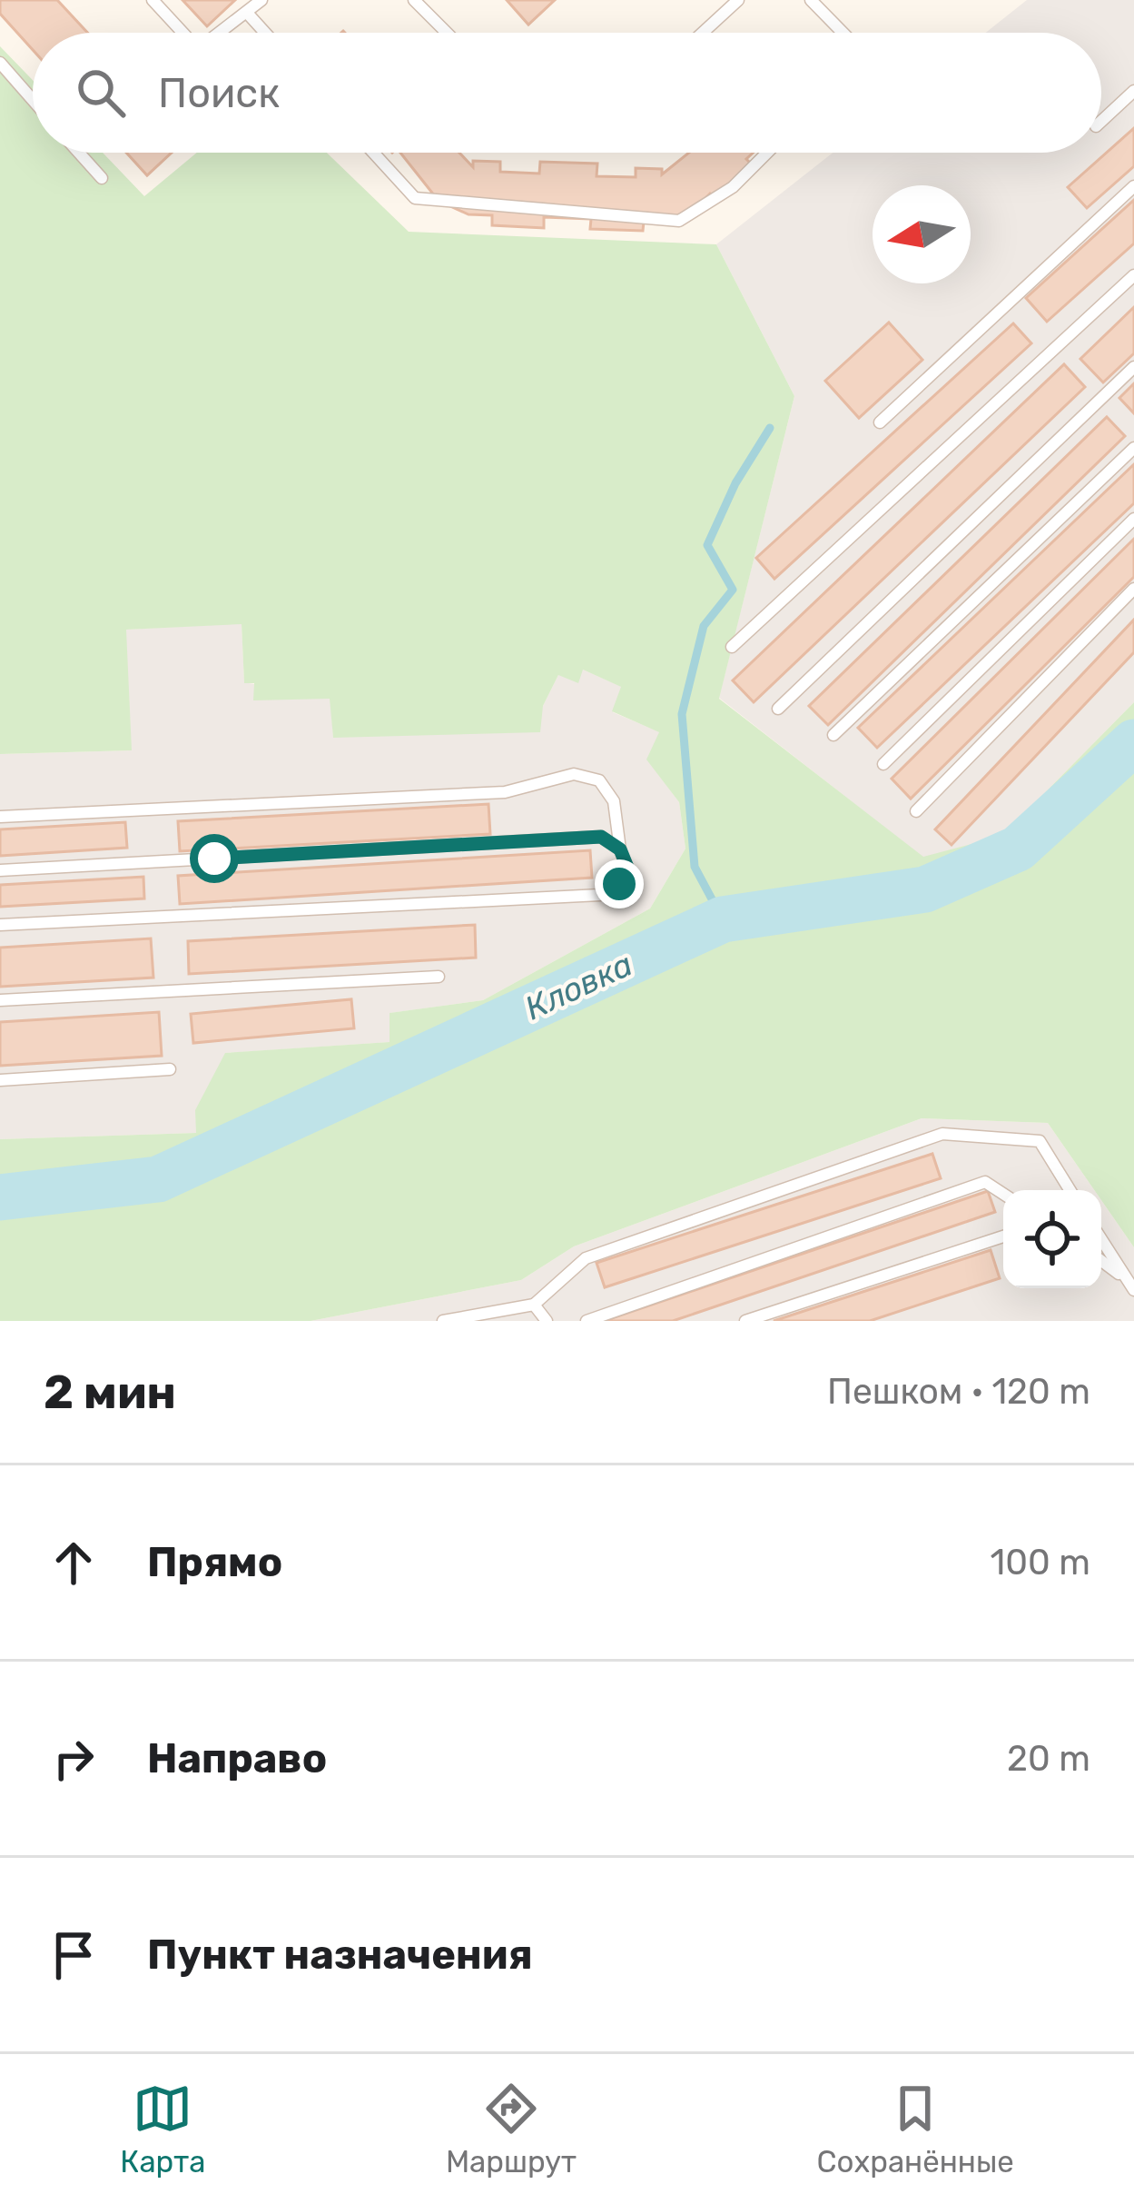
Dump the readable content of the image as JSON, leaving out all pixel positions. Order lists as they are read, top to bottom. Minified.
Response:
{"water":["Кловка"],"north":"left","page":{"search":"Поиск","heading":["2 мин","Пешком · 120 m"],"list":[["Прямо","100 m"],["Направо","20 m"],"Пункт назначения"],"nav":["Карта","Маршрут","Сохранённые"]}}
